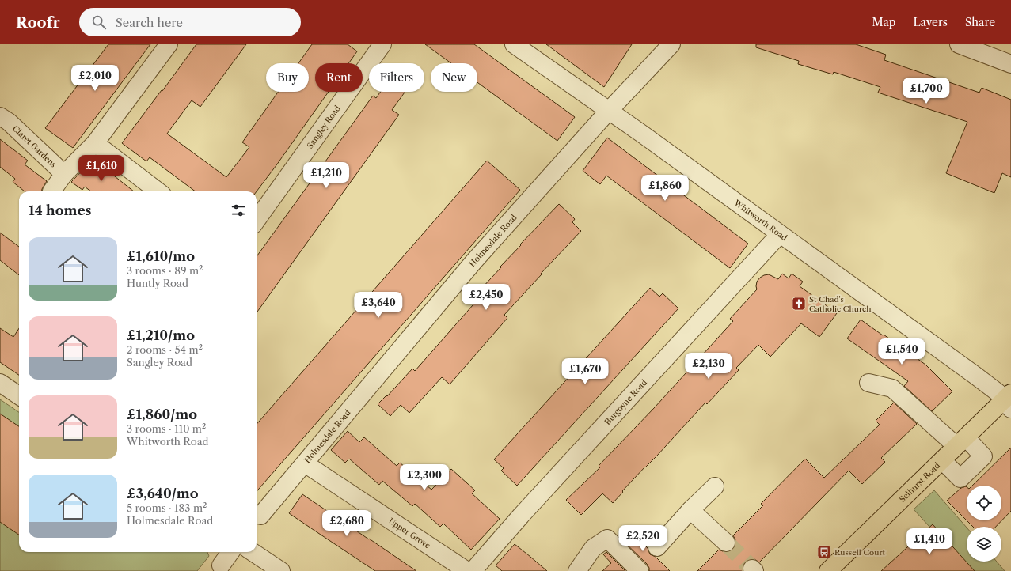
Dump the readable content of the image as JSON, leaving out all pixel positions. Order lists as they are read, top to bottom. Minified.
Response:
{"streets":{"main road":["Selhurst Road"],"street":["Sangley Road","Claret Gardens","Whitworth Road","Holmesdale Road","Burgoyne Road","Upper Grove"]},"crossings":[["Whitworth Road","Holmesdale Road"],["Whitworth Road","Burgoyne Road"],["Whitworth Road","Selhurst Road"],["Holmesdale Road","Upper Grove"]],"places":{"church":["St Chad's Catholic Church"],"bus stop":["Russell Court"]},"page":{"header":"Roofr","search":"Search here","nav":["Map","Layers","Share"],"chip":["Buy","Rent","Filters","New"],"price":["£2,010","£1,700","£1,610","£1,210","£1,860","£2,450","£3,640","£1,540","£2,130","£1,670","£2,300","£2,680","£2,520","£1,410"],"heading":"14 homes","list":[{"name":"£1,610/mo","note":"3 rooms · 89 m² · Huntly Road"},{"name":"£1,210/mo","note":"2 rooms · 54 m² · Sangley Road"},{"name":"£1,860/mo","note":"3 rooms · 110 m² · Whitworth Road"},{"name":"£3,640/mo","note":"5 rooms · 183 m² · Holmesdale Road"}]}}
